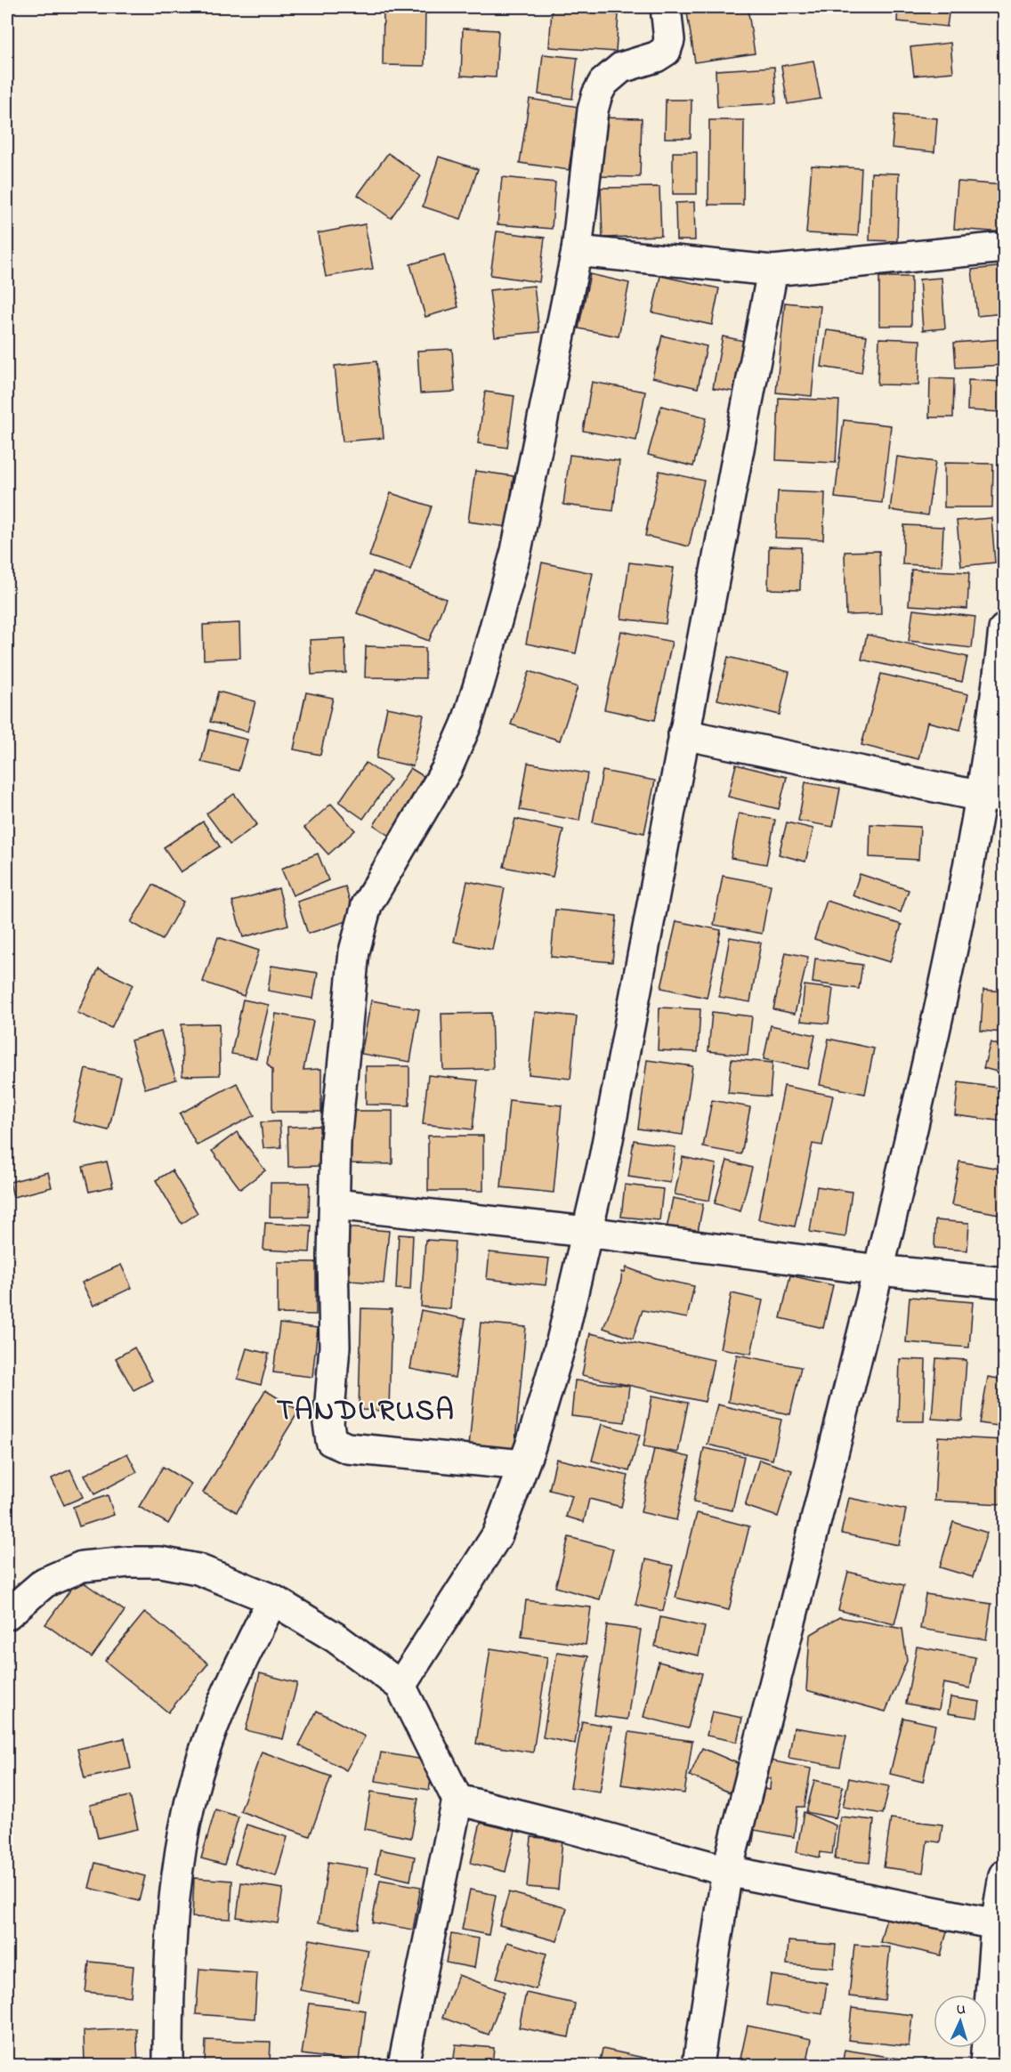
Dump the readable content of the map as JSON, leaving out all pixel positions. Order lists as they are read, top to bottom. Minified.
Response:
{"districts":["TANDURUSA"],"north":"top"}
